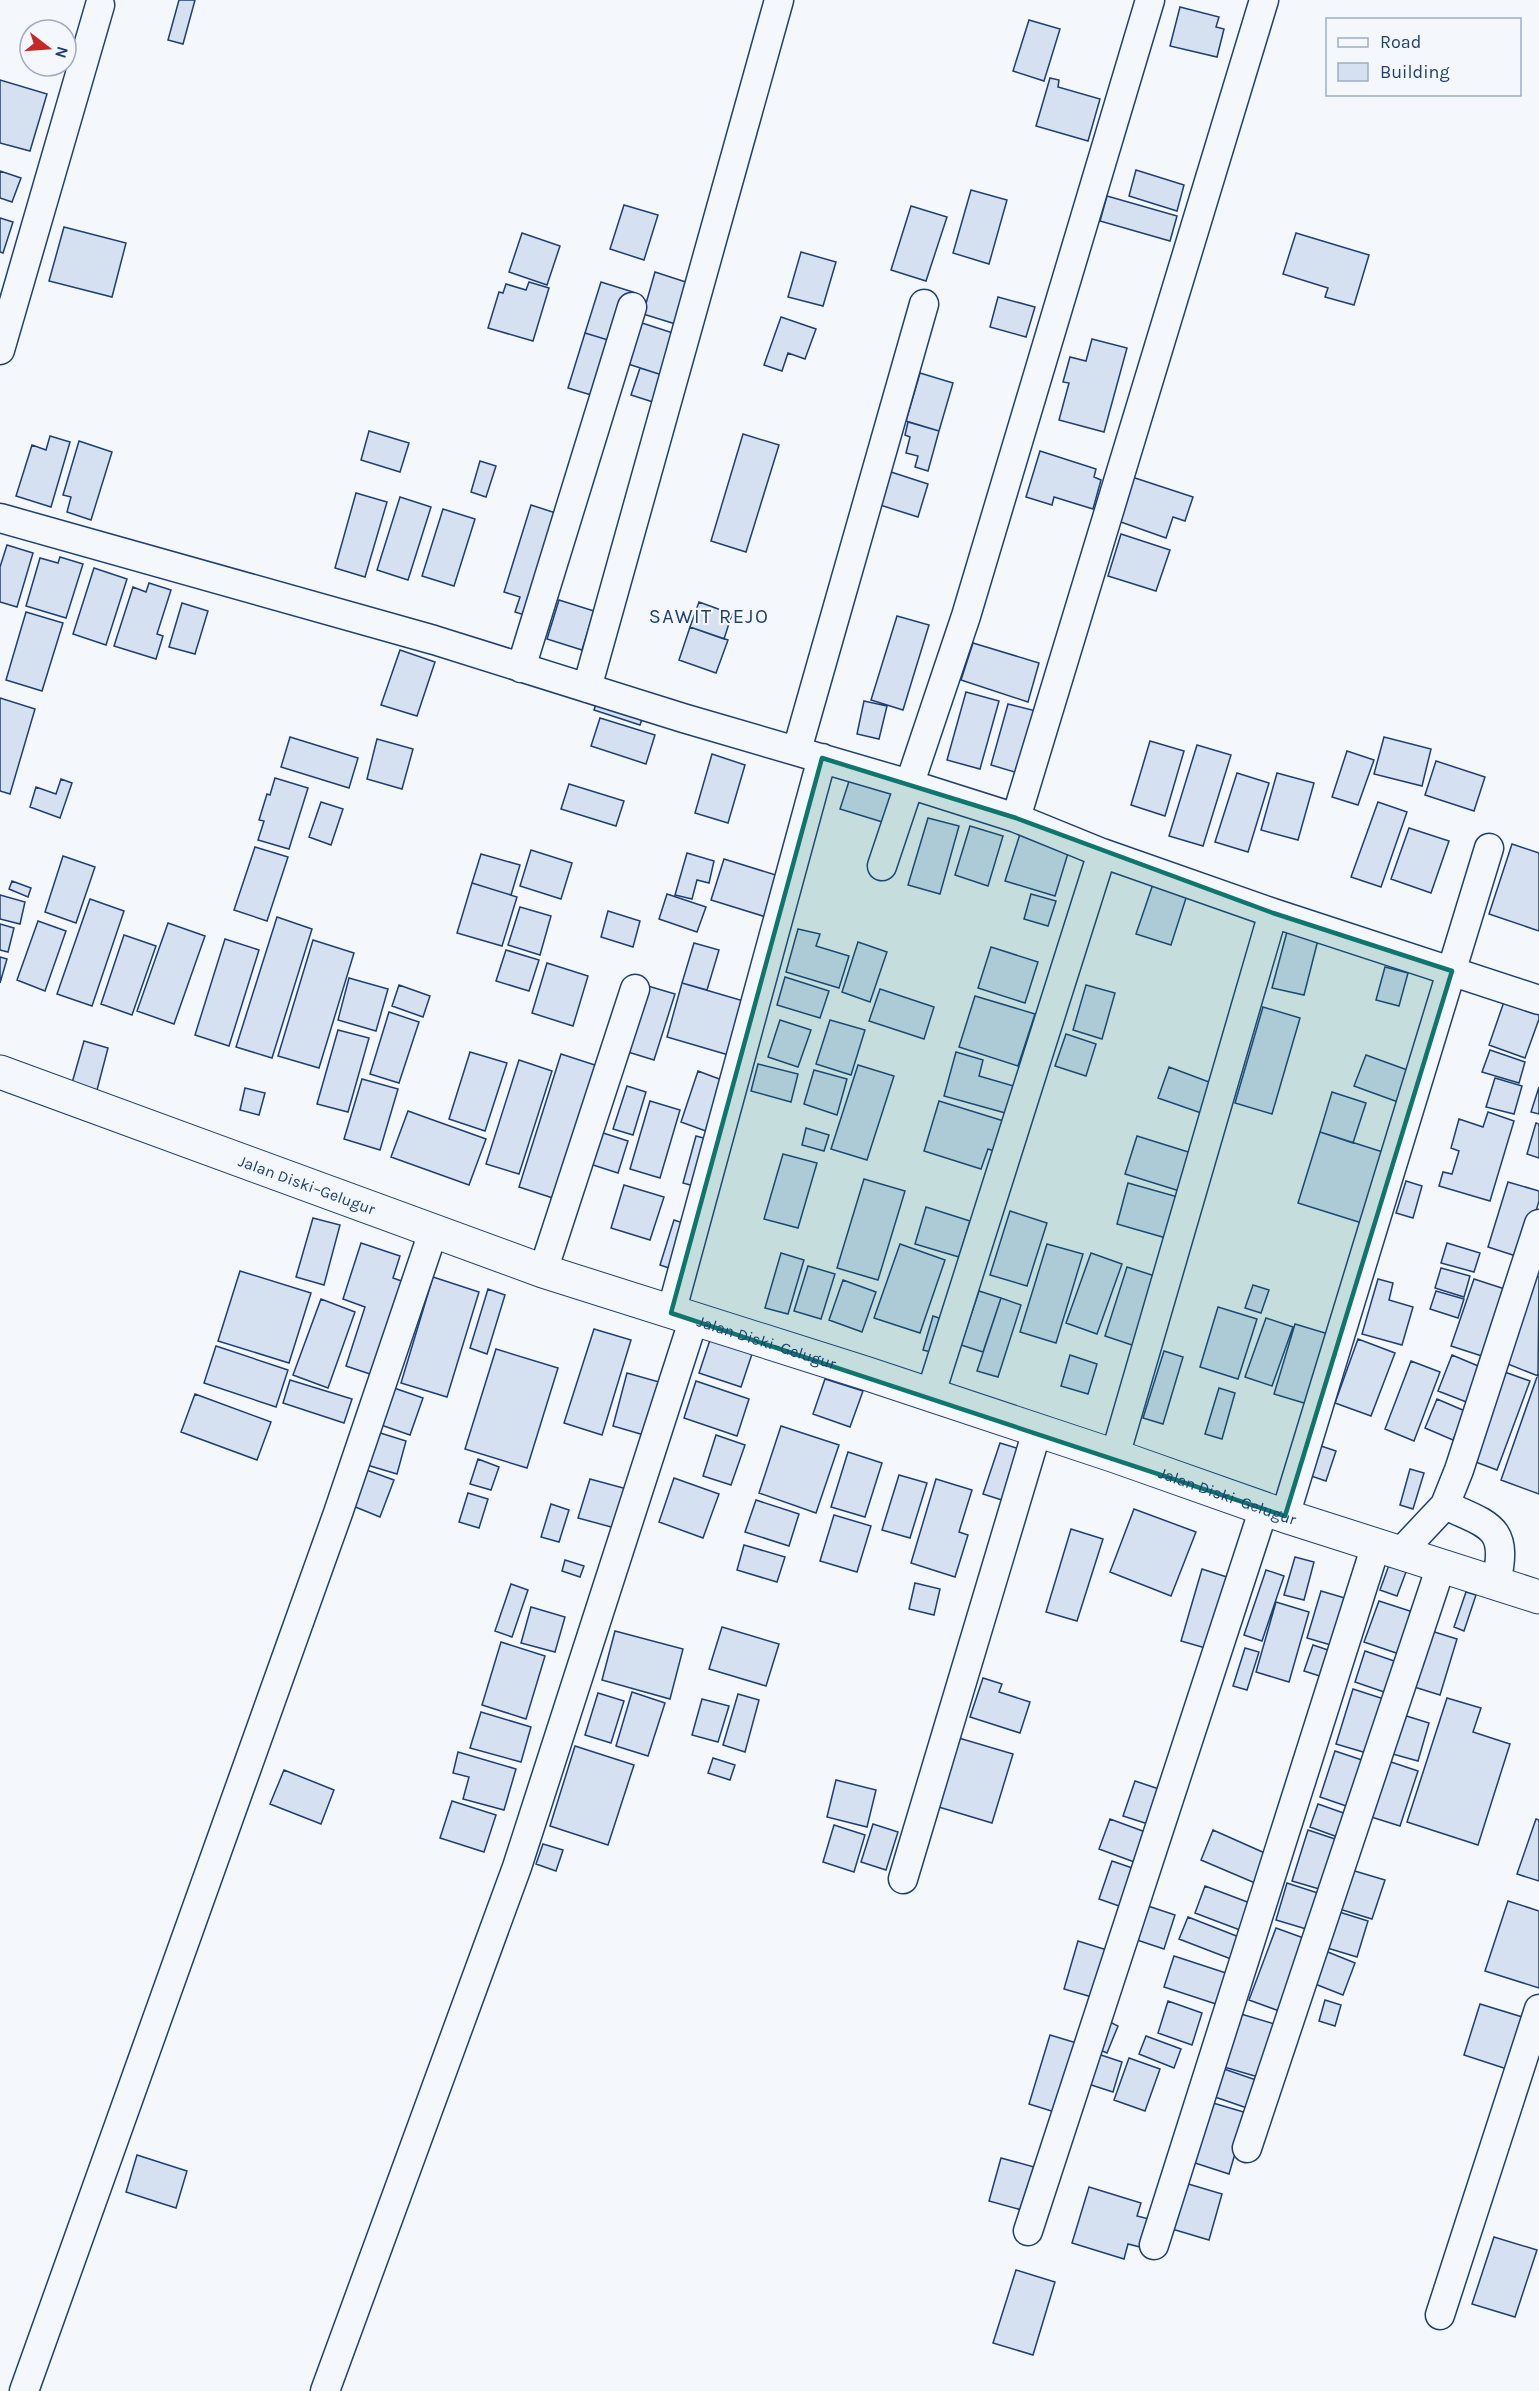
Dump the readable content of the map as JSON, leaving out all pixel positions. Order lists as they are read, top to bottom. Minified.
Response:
{"streets":{"main road":["Jalan Diski–Gelugur"]},"districts":["SAWIT REJO"],"legend":["Road","Building"],"north":"right"}
